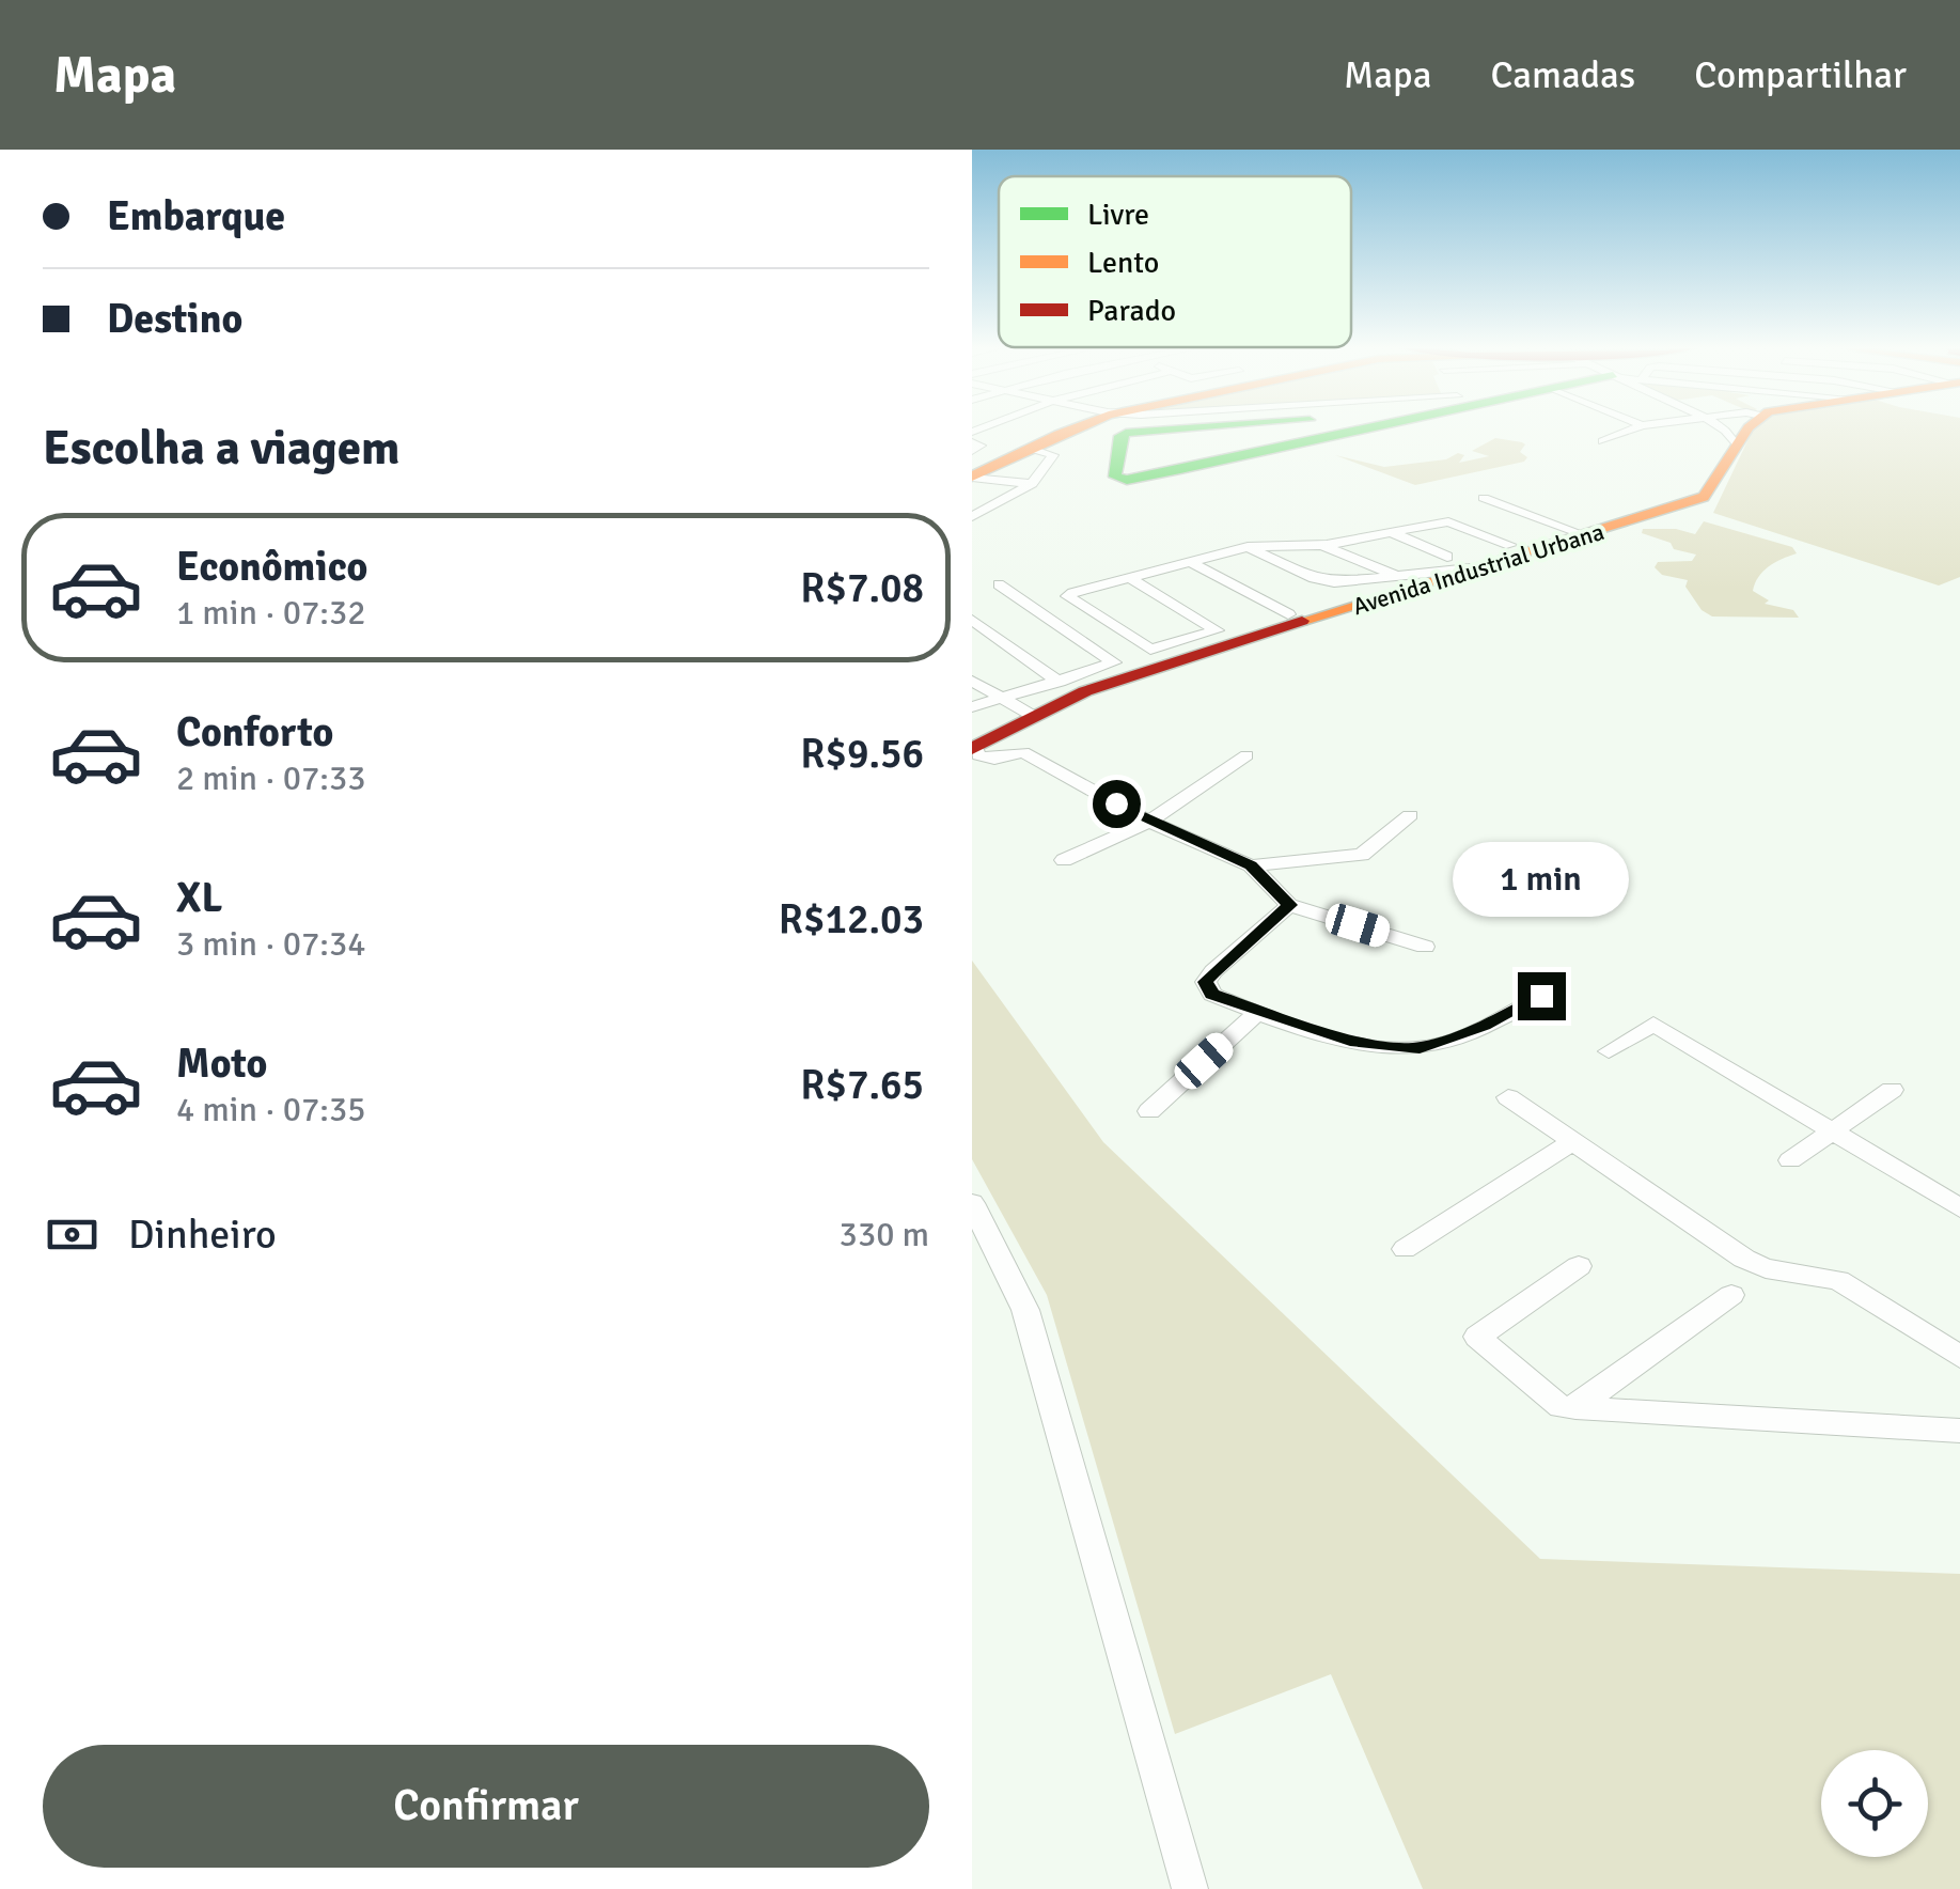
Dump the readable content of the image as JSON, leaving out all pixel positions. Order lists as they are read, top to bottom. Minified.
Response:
{"streets":{"street":["Avenida Industrial Urbana"]},"legend":["Livre","Lento","Parado"],"page":{"header":"Mapa","nav":["Mapa","Camadas","Compartilhar"],"banner":["Embarque","Destino"],"heading":"Escolha a viagem","list":[{"name":"Econômico","note":"1 min · 07:32","value":"R$7.08"},{"name":"Conforto","note":"2 min · 07:33","value":"R$9.56"},{"name":"XL","note":"3 min · 07:34","value":"R$12.03"},{"name":"Moto","note":"4 min · 07:35","value":"R$7.65"}],"bubble":"1 min","pay":["Dinheiro","330 m"],"buttons":"Confirmar"}}
